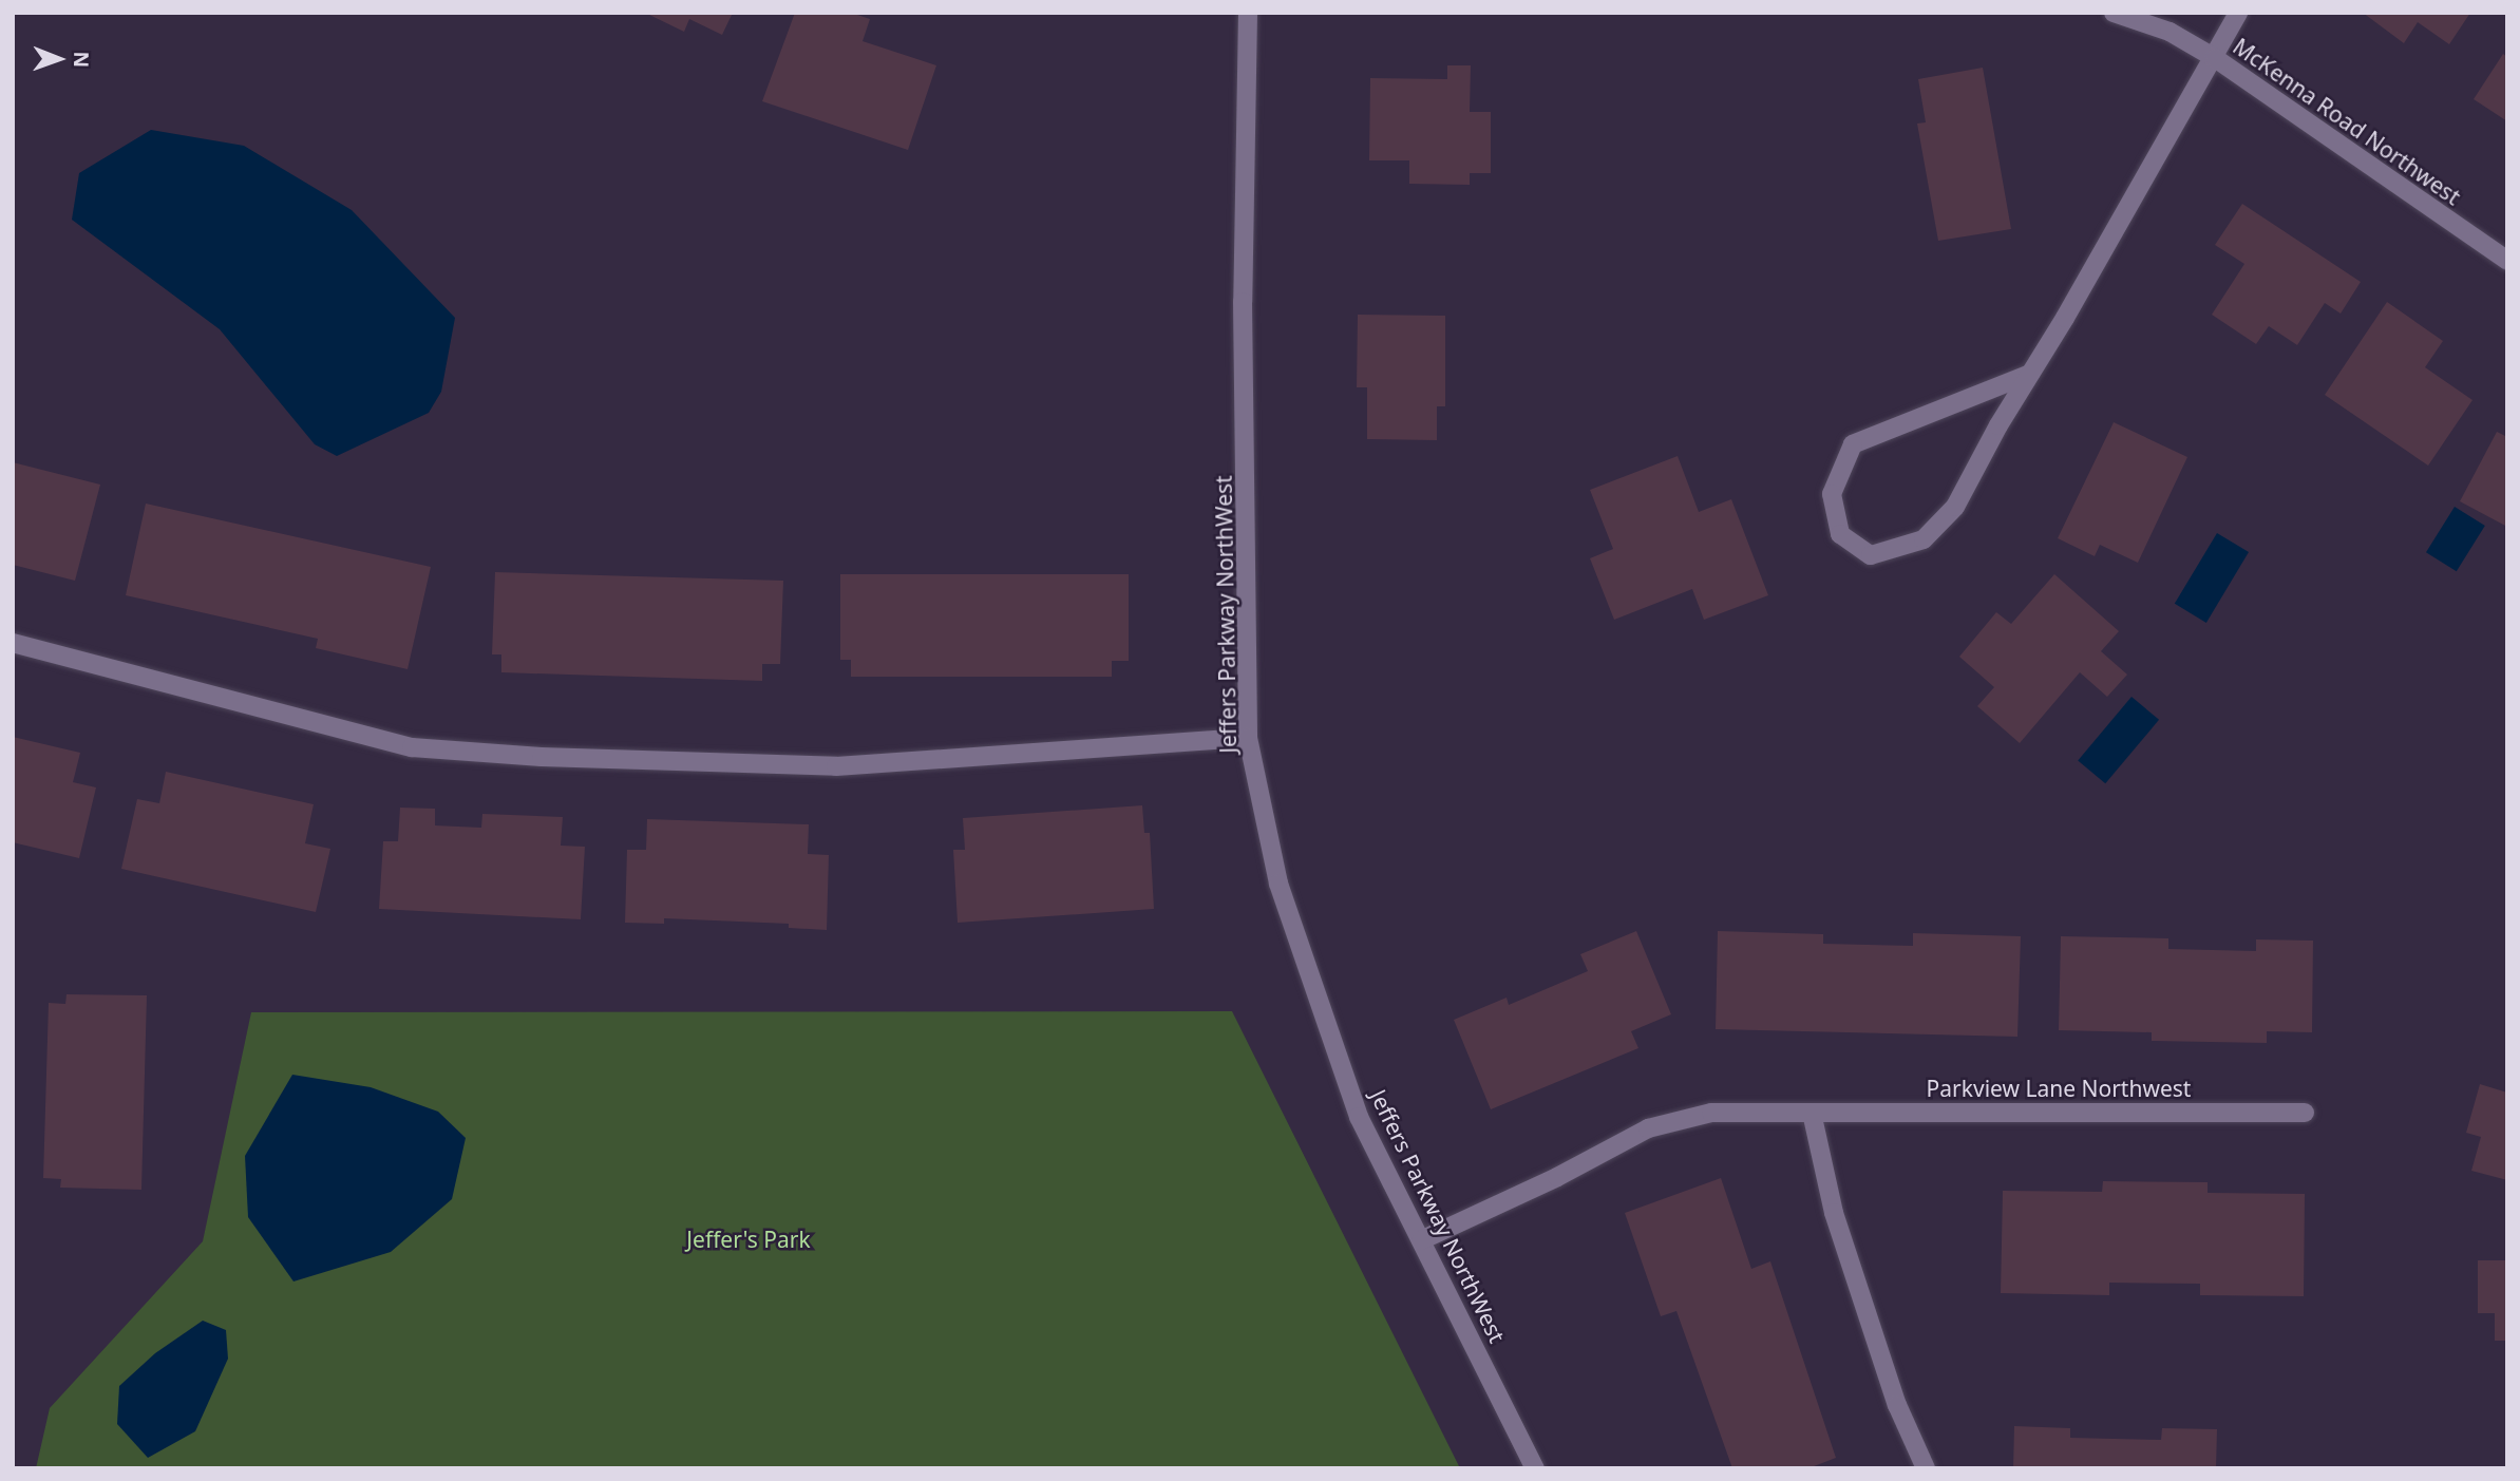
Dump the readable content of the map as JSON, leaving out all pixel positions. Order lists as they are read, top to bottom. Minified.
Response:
{"streets":{"street":["McKenna Road Northwest","Jeffers Parkway NorthWest","Parkview Lane Northwest"]},"crossings":[["Jeffers Parkway NorthWest","Parkview Lane Northwest"]],"parks":["Jeffer's Park"],"north":"right"}
